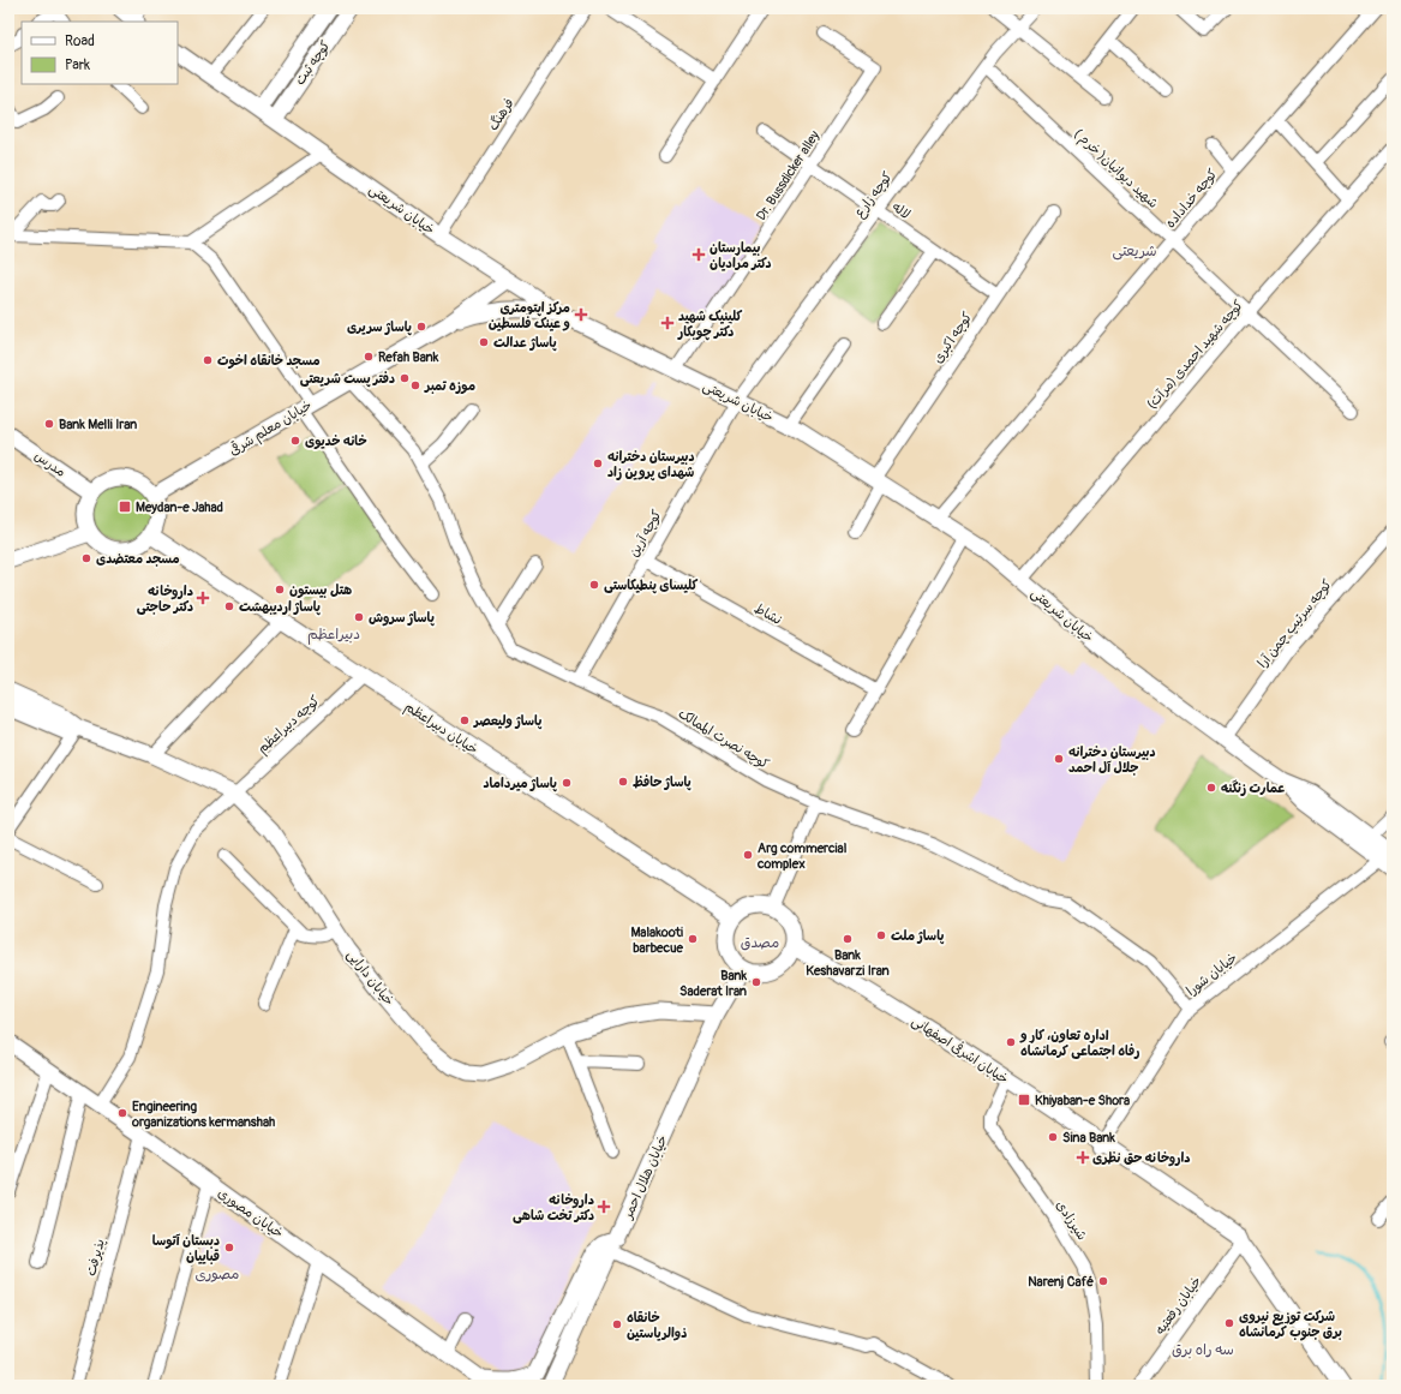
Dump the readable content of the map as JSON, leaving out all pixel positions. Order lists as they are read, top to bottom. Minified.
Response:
{"streets":{"main road":["کوچه ثبت","خیابان شریعتی","خیابان معلم شرقی","مدرس","خیابان دبیراعظم","خیابان دارایی","خیابان اشرفی اصفهانی","خیابان هلال احمر","خیابان مصوری"],"street":["فرهنگ","شهید دیوانیان( خرم )","Dr. Bussdicker alley","کوچه زارع","کوچه خداداده","لاله","کوچه اکبری","کوچه شهید احمدی (مرآت)","کوچه آرین","نشاط","کوچه سرتیپ چمن آرا","کوچه دبیراعظم","کوچه نصرت الممالک","خیابان شورا","شیرزادی","پذیرفت","خیابان رفعتیه"]},"crossings":[["کوچه ثبت","خیابان شریعتی"],["فرهنگ","خیابان شریعتی"],["شهید دیوانیان( خرم )","کوچه زارع"],["شهید دیوانیان( خرم )","کوچه خداداده"],["شهید دیوانیان( خرم )","کوچه شهید احمدی (مرآت)"],["Dr. Bussdicker alley","خیابان شریعتی"],["Dr. Bussdicker alley","لاله"],["کوچه زارع","خیابان شریعتی"],["کوچه زارع","لاله"],["کوچه زارع","کوچه آرین"],["کوچه خداداده","خیابان شریعتی"],["خیابان شریعتی","کوچه اکبری"],["خیابان شریعتی","کوچه شهید احمدی (مرآت)"],["خیابان شریعتی","خیابان معلم شرقی"],["خیابان شریعتی","کوچه آرین"],["خیابان شریعتی","کوچه سرتیپ چمن آرا"],["خیابان شریعتی","خیابان شورا"],["لاله","کوچه اکبری"],["خیابان معلم شرقی","مدرس"],["خیابان معلم شرقی","خیابان دبیراعظم"],["خیابان معلم شرقی","کوچه نصرت الممالک"],["مدرس","خیابان دبیراعظم"],["کوچه آرین","نشاط"],["کوچه آرین","کوچه نصرت الممالک"],["کوچه دبیراعظم","خیابان دبیراعظم"],["کوچه دبیراعظم","خیابان دارایی"],["کوچه دبیراعظم","خیابان مصوری"],["خیابان دبیراعظم","خیابان اشرفی اصفهانی"],["خیابان دبیراعظم","خیابان هلال احمر"],["کوچه نصرت الممالک","خیابان شورا"],["خیابان شورا","خیابان اشرفی اصفهانی"],["خیابان دارایی","خیابان هلال احمر"],["خیابان اشرفی اصفهانی","خیابان هلال احمر"],["خیابان اشرفی اصفهانی","شیرزادی"],["خیابان اشرفی اصفهانی","خیابان رفعتیه"],["خیابان مصوری","پذیرفت"]],"districts":["شریعتی","دبیراعظم","مصدق","مصوری","سه راه برق"],"places":{"health":["بیمارستان دکتر مرادیان","مرکز اپتومتری و عینک فلسطین","کلینیک شهید دکتر چوبکار","داروخانه دکتر حاجتی","داروخانه حق نظری","داروخانه دکتر تخت شاهی"],"other":["پاساژ سریری","پاساژ عدالت","Refah Bank","مسجد خانقاه اخوت","دفتر پست شریعتی","موزه تمبر","Bank Melli Iran","خانه خدیوی","دبیرستان دخترانه شهدای پروین زاد","مسجد معتضدی","کلیسای پنطیکاستی","هتل بیستون","پاساژ اردیبهشت","پاساژ سروش","پاساژ ولیعصر","دبیرستان دخترانه جلال آل احمد","پاساژ حافظ","پاساژ میرداماد","عمارت زنگنه","Arg commercial complex","پاساژ ملت","Malakooti barbecue","Bank Keshavarzi Iran","Bank Saderat Iran","اداره تعاون، کار و رفاه اجتماعی کرمانشاه","Engineering organizations kermanshah","Sina Bank","دبستان آتوسا قباییان","Narenj Café","شرکت توزیع نیروی برق جنوب کرمانشاه","خانقاه ذوالریاستین"],"transit":["Meydan-e Jahad","Khiyaban-e Shora"]},"legend":["Road","Park"]}
